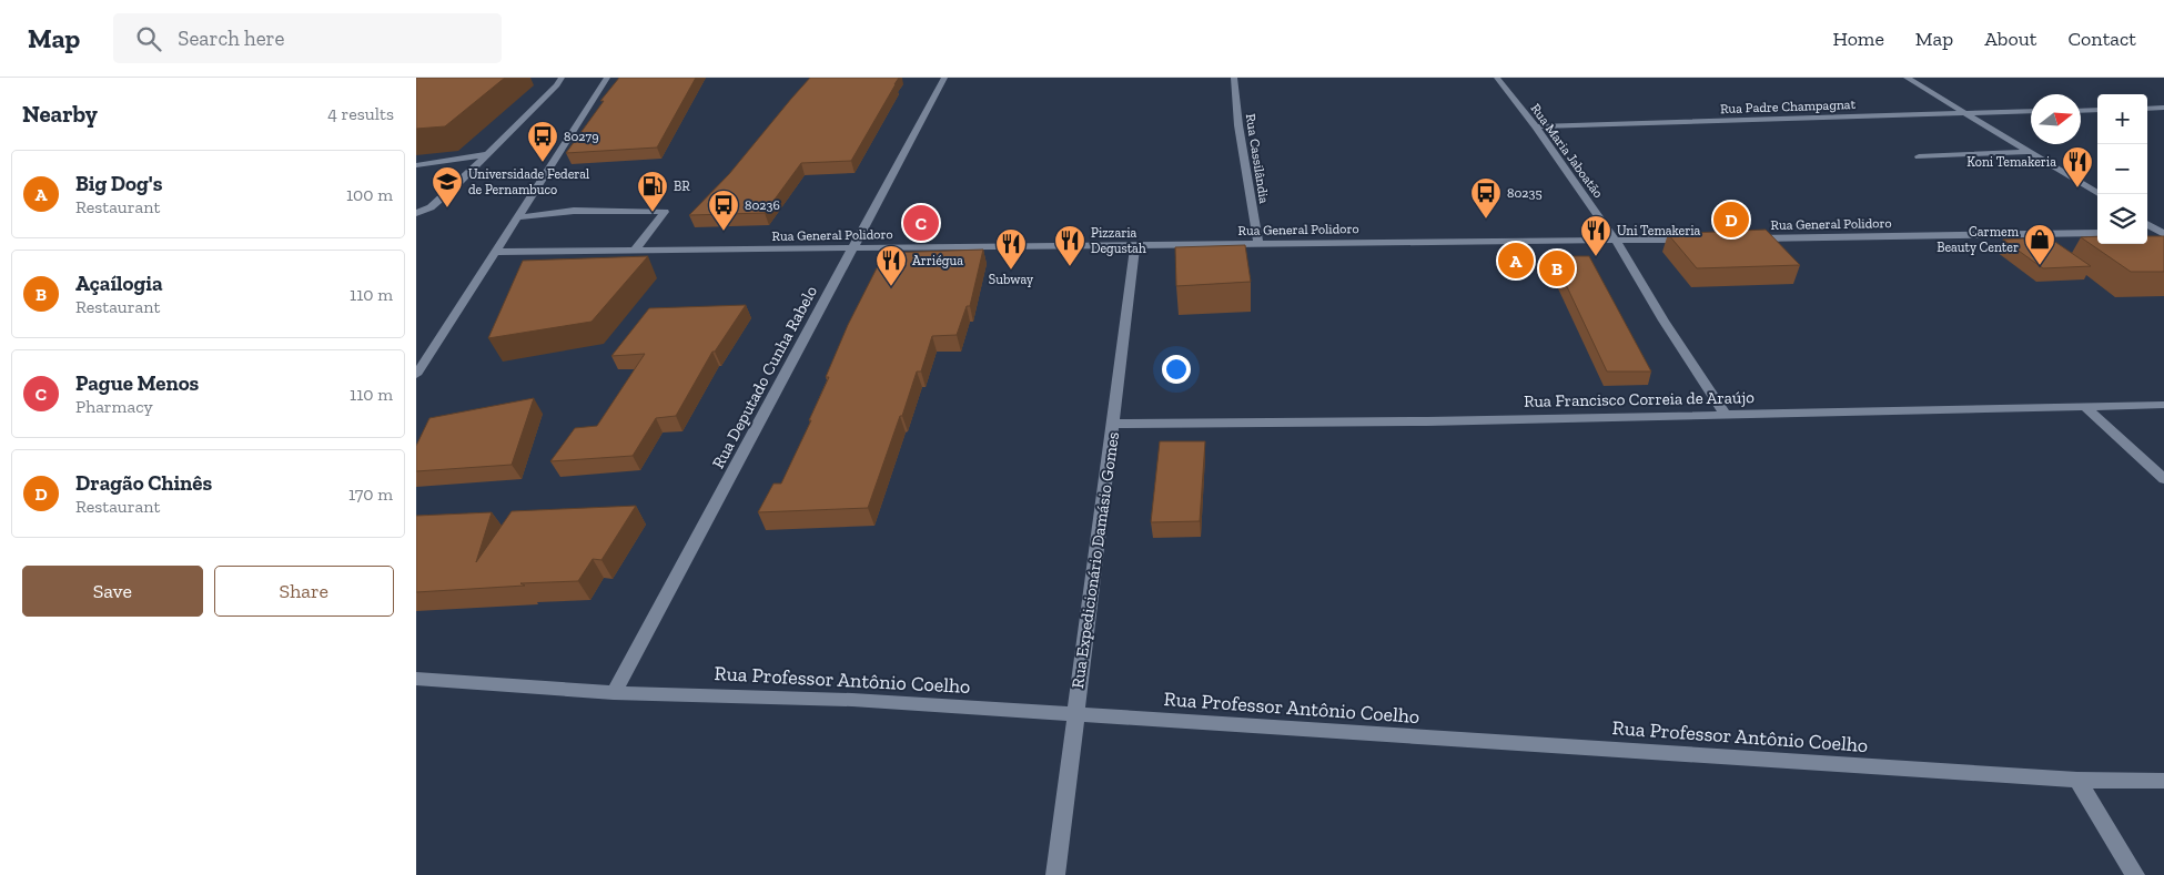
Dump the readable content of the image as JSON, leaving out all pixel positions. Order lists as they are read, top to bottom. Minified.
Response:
{"streets":{"street":["Rua Padre Champagnat","Rua Maria Jaboatão","Rua Cassilândia","Rua General Polidoro","Rua Deputado Cunha Rabelo","Rua Francisco Correia de Araújo","Rua Expedicionário Damásio Gomes","Rua Professor Antônio Coelho"]},"crossings":[["Rua Padre Champagnat","Rua Maria Jaboatão"],["Rua Maria Jaboatão","Rua General Polidoro"],["Rua Maria Jaboatão","Rua Francisco Correia de Araújo"],["Rua Cassilândia","Rua General Polidoro"],["Rua General Polidoro","Rua Deputado Cunha Rabelo"],["Rua General Polidoro","Rua Expedicionário Damásio Gomes"],["Rua Deputado Cunha Rabelo","Rua Professor Antônio Coelho"],["Rua Francisco Correia de Araújo","Rua Expedicionário Damásio Gomes"],["Rua Expedicionário Damásio Gomes","Rua Professor Antônio Coelho"]],"places":{"bus stop":["80279","80235","80236"],"restaurant":["Koni Temakeria","Uni Temakeria","Pizzaria Degustah","Subway","Arriégua"],"school or university":["Universidade Federal de Pernambuco"],"fuel station":["BR"],"shop":["Carmem Beauty Center"]},"north":"right","page":{"header":"Map","search":"Search here","nav":["Home","Map","About","Contact"],"heading":["Nearby","4 results"],"map_buttons":["+","−"],"list":[{"mark":"A","name":"Big Dog's","note":"Restaurant","value":"100 m"},{"mark":"B","name":"Açaílogia","note":"Restaurant","value":"110 m"},{"mark":"C","name":"Pague Menos","note":"Pharmacy","value":"110 m"},{"mark":"D","name":"Dragão Chinês","note":"Restaurant","value":"170 m"}],"pins":["D","C","A","B"],"buttons":["Save","Share"]}}
